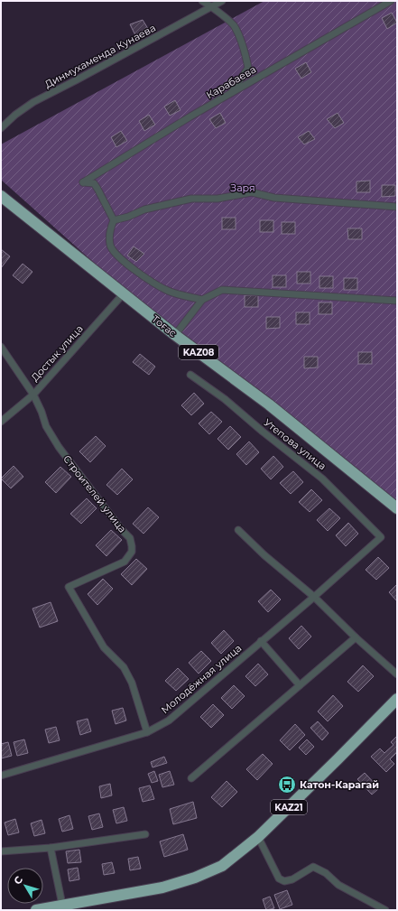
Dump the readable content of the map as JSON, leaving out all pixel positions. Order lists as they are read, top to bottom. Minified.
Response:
{"streets":{"highway":["Тоғас","KAZ08","KAZ21"],"street":["Динмухаменда Кунаева","Карабаева","Достык улица","Утепова улица","Строителей улица","Молодёжная улица"]},"crossings":[["Тоғас","Достык улица"],["Достык улица","Строителей улица"],["Утепова улица","Молодёжная улица"],["Строителей улица","Молодёжная улица"]],"parks":["Заря"],"places":{"bus stop":["Катон-Карагай"]},"north":"top left"}
